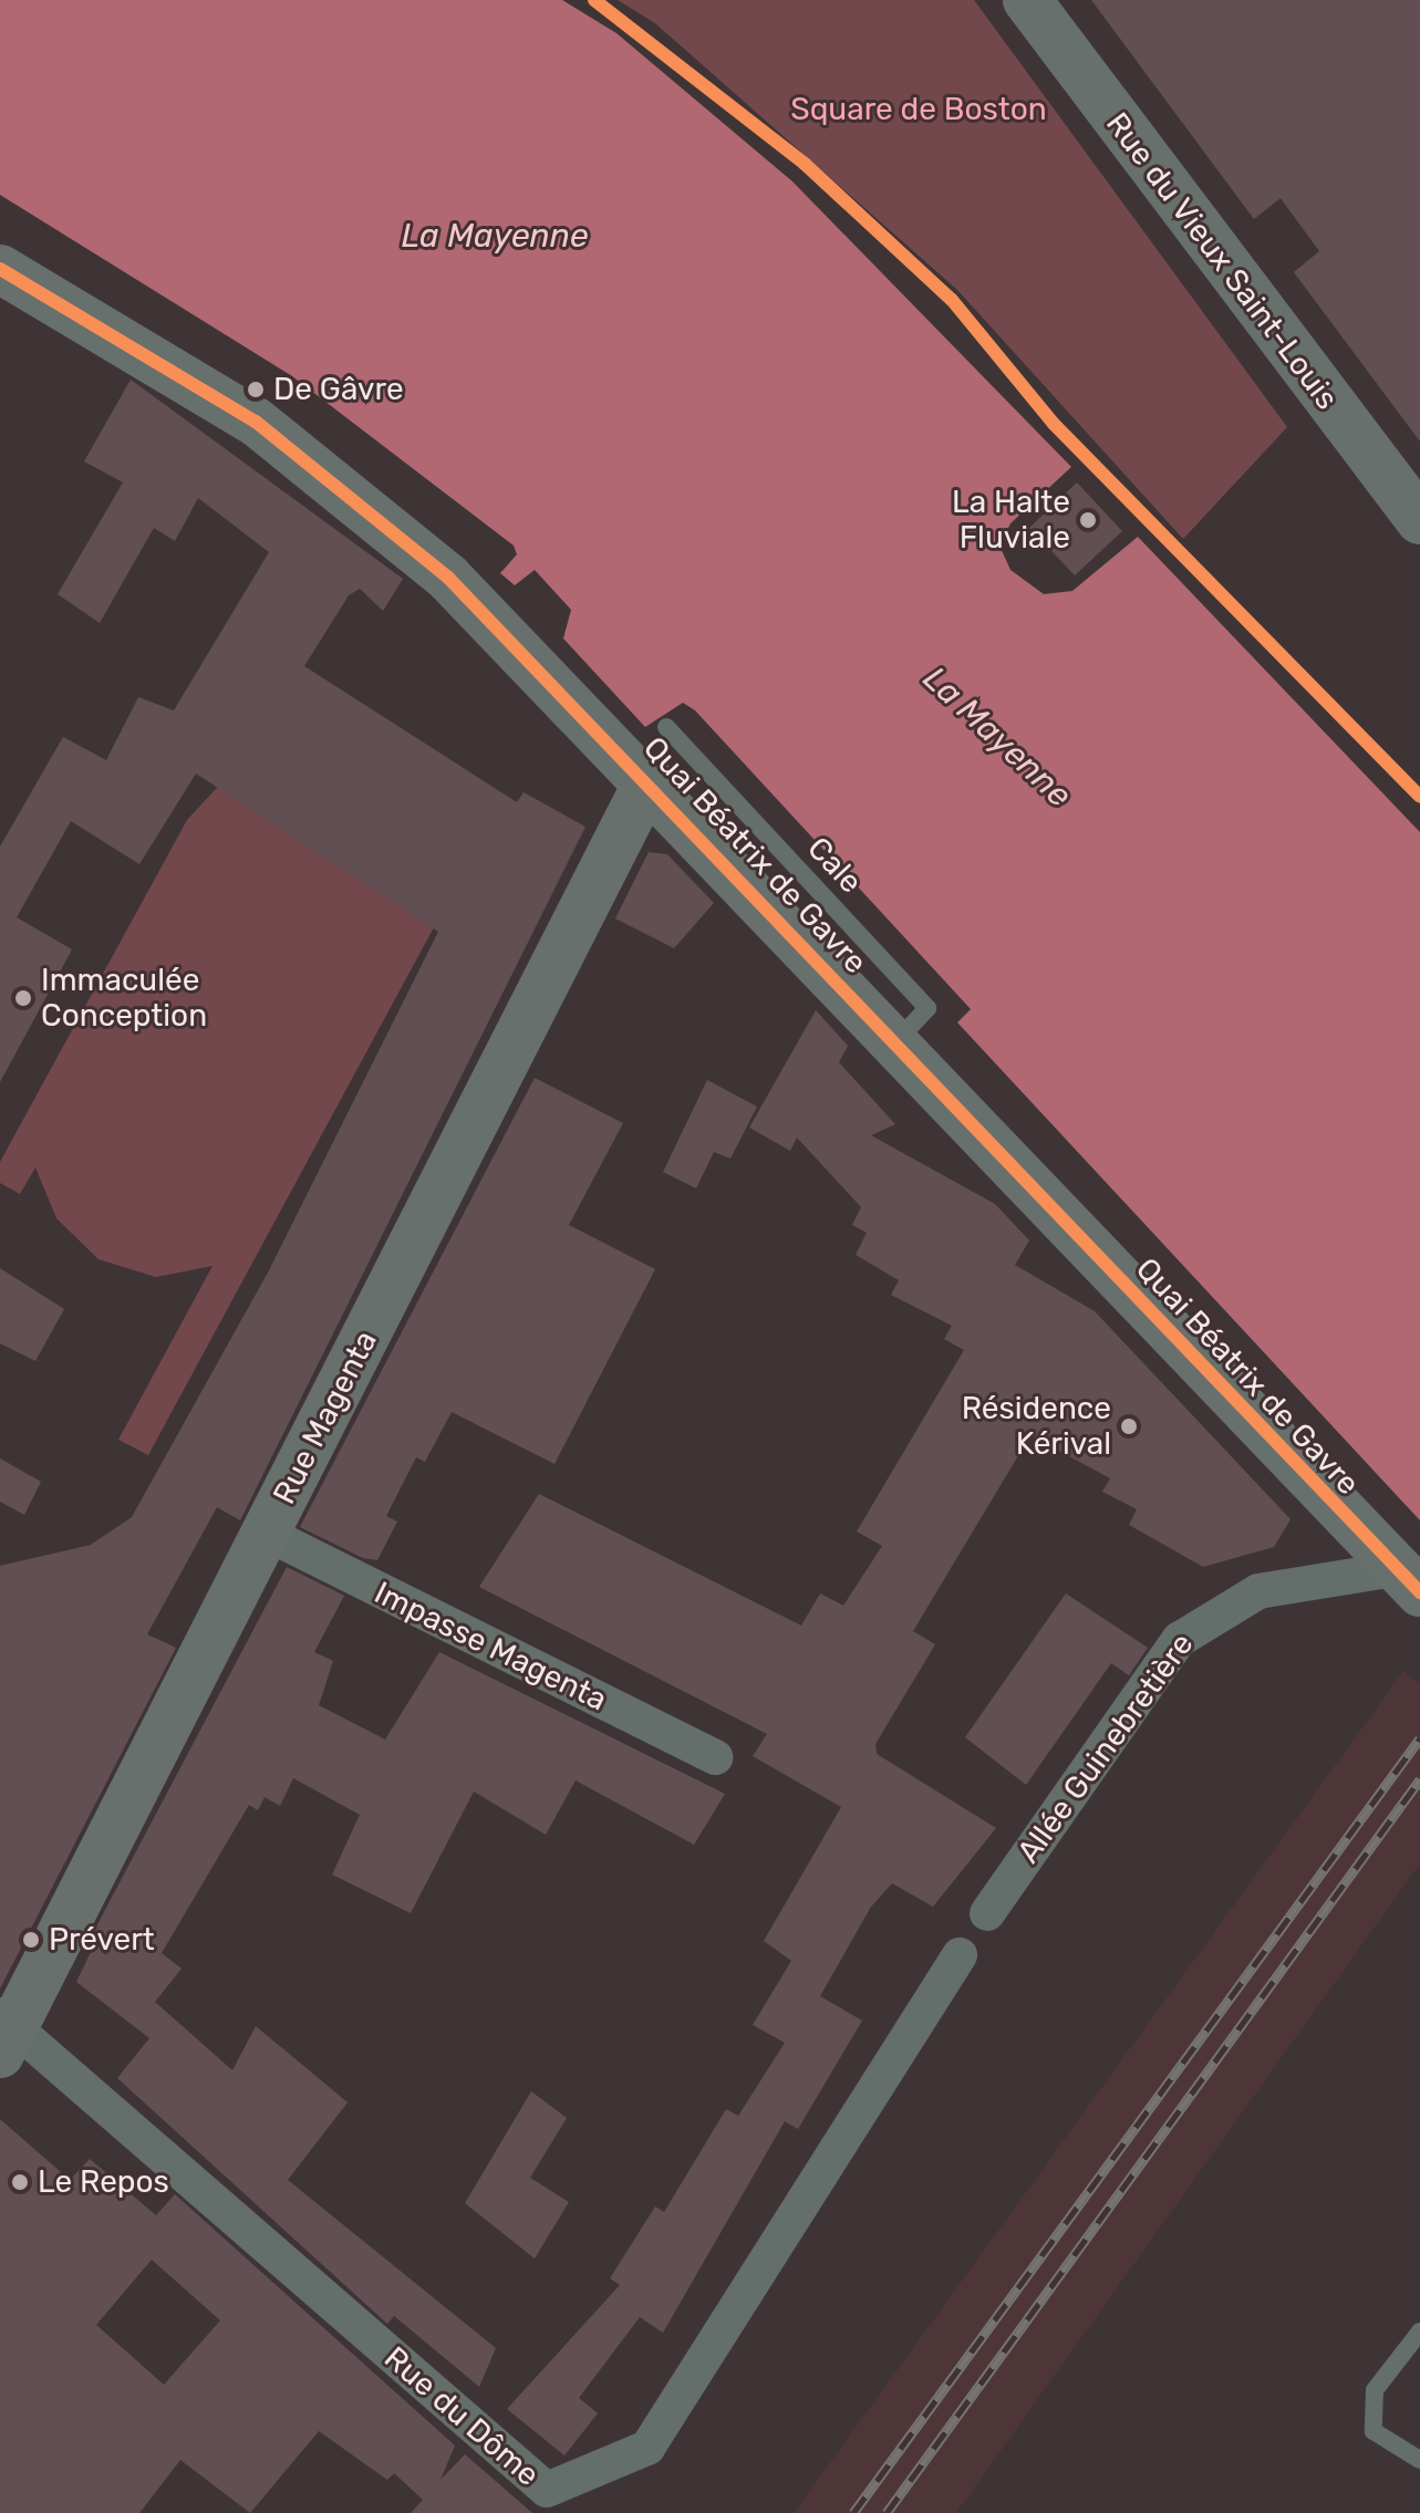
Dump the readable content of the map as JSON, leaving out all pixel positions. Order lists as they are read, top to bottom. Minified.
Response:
{"streets":{"street":["Rue du Vieux Saint-Louis","Quai Béatrix de Gavre","Rue Magenta","Impasse Magenta","Allée Guinebretière","Rue du Dôme"],"lane":["Cale"]},"crossings":[["Quai Béatrix de Gavre","Cale"],["Quai Béatrix de Gavre","Rue Magenta"],["Quai Béatrix de Gavre","Allée Guinebretière"],["Rue Magenta","Impasse Magenta"],["Rue Magenta","Rue du Dôme"]],"water":["La Mayenne"],"parks":["Square de Boston"],"places":["De Gâvre","La Halte Fluviale","Immaculée Conception","Résidence Kérival","Prévert","Le Repos"]}
